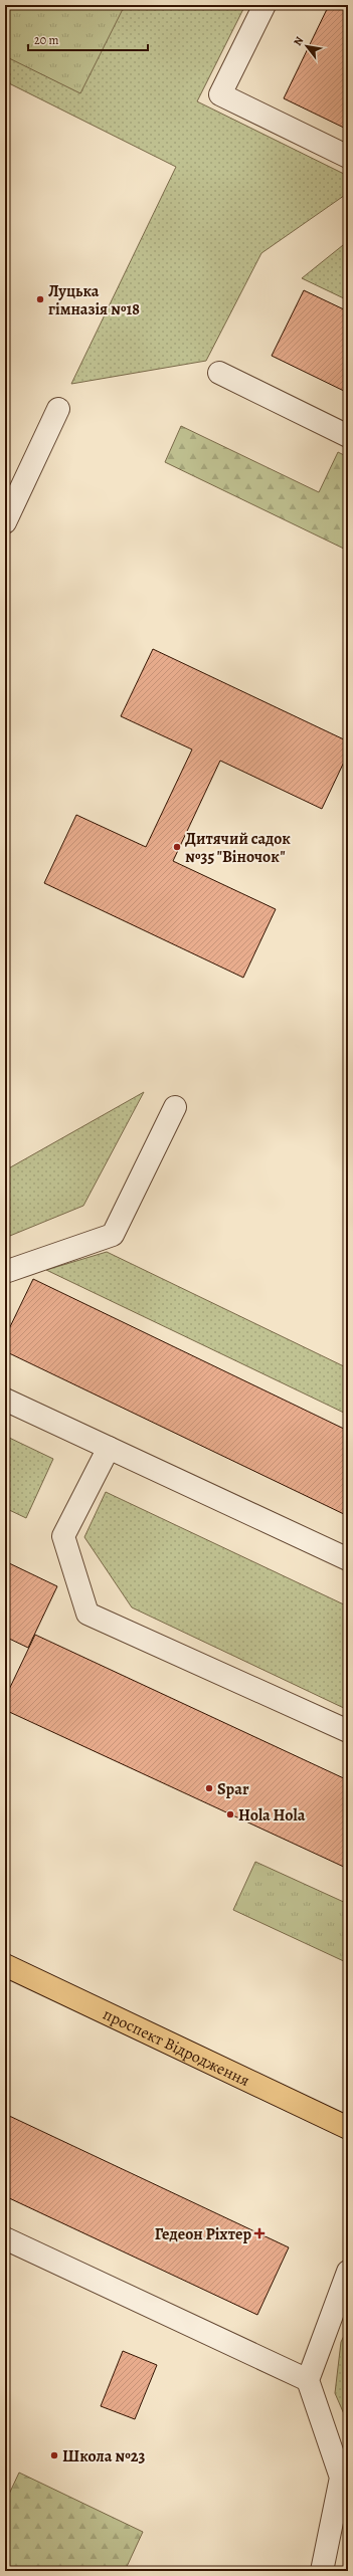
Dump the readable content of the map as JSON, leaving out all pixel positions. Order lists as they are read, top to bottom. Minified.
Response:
{"streets":{"main road":["проспект Відродження"]},"places":{"other":["Луцька гімназія №18","Дитячий садок №35 \"Віночок\"","Spar","Hola Hola","Школа №23"],"health":["Гедеон Ріхтер"]},"scale_bar":"20 m","north":"top left"}
